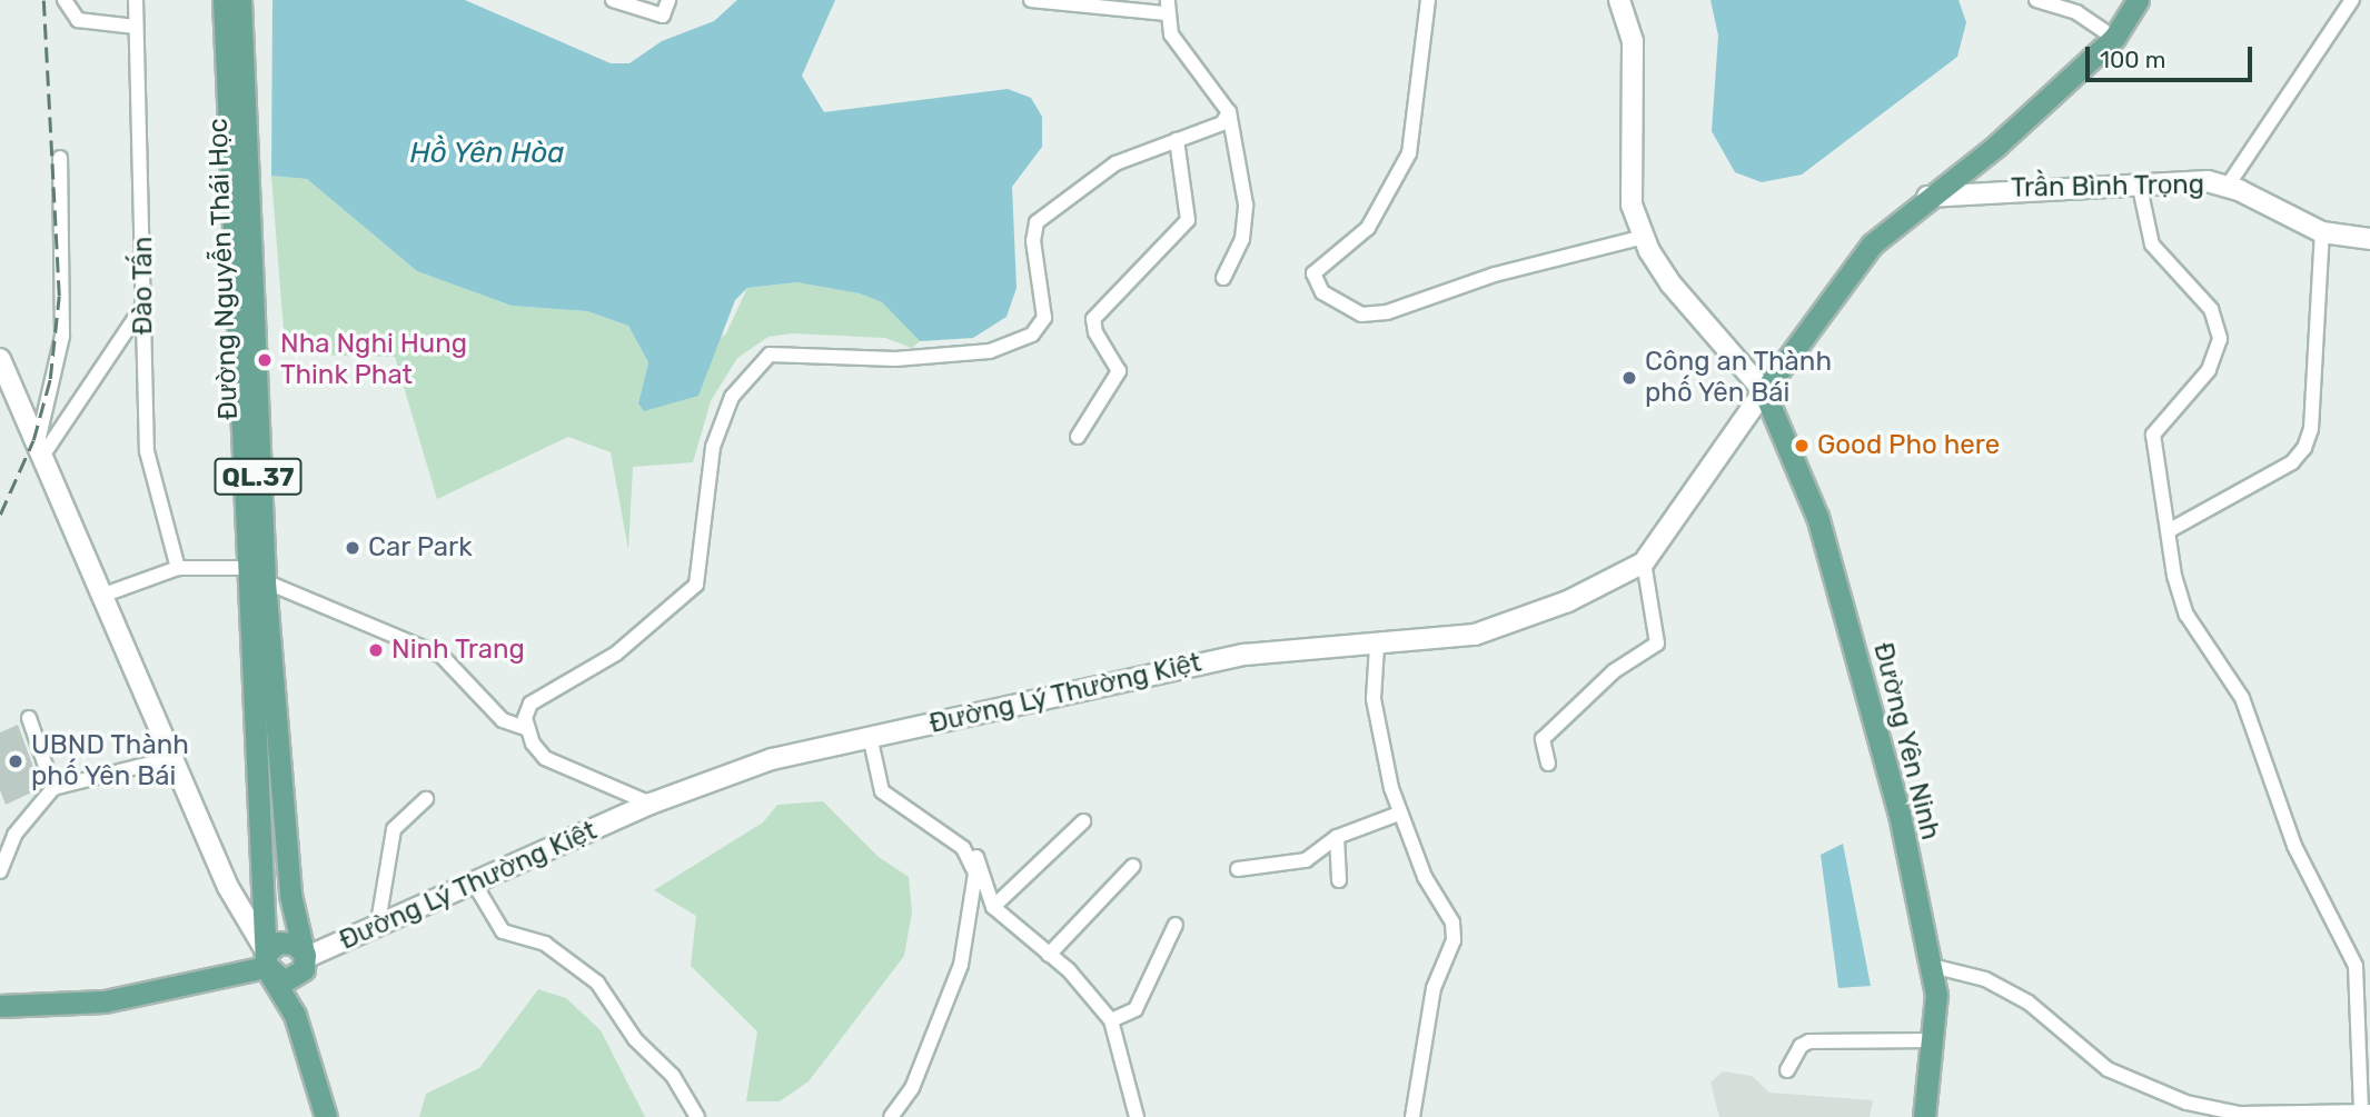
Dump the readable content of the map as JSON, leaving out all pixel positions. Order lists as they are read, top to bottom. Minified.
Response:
{"streets":{"main road":["Trần Bình Trọng","Đường Nguyễn Thái Học","QL.37","Đường Lý Thường Kiệt","Đường Yên Ninh"],"street":["Đào Tấn"]},"crossings":[["Đường Nguyễn Thái Học","QL.37"],["Đường Nguyễn Thái Học","Đường Lý Thường Kiệt"],["QL.37","Đường Lý Thường Kiệt"],["Đường Lý Thường Kiệt","Đường Yên Ninh"]],"water":["Hồ Yên Hòa"],"places":["Nha Nghi Hung Think Phat","Công an Thành phố Yên Bái","Good Pho here","Car Park","Ninh Trang","UBND Thành phố Yên Bái"],"scale_bar":"100 m"}
